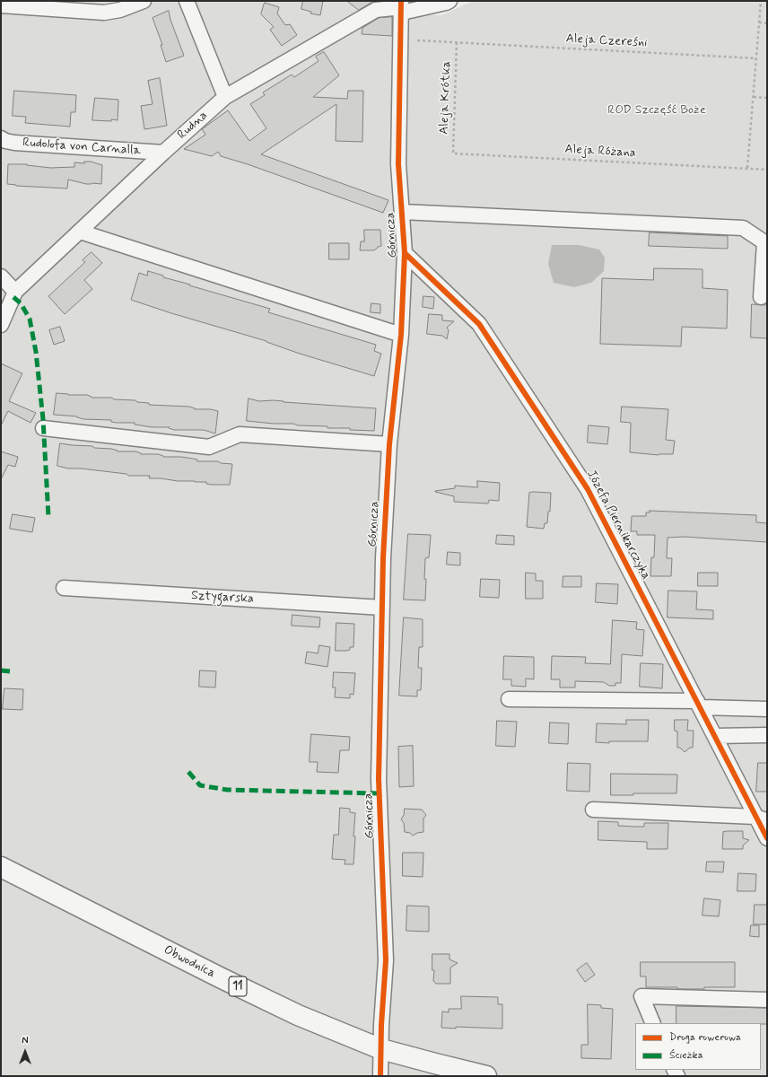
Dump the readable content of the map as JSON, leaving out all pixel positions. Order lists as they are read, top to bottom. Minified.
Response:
{"streets":{"highway":["Obwodnica","11"],"street":["Rudna","Rudolofa von Carnalla","Górnicza","Józefa Piernikarczyka","Sztygarska"],"path":["Aleja Czereśni","Aleja Krótka","Aleja Różana"]},"crossings":[["Aleja Czereśni","Aleja Krótka"],["Aleja Krótka","Aleja Różana"],["Rudna","Rudolofa von Carnalla"],["Rudna","Górnicza"],["Górnicza","Józefa Piernikarczyka"],["Górnicza","Sztygarska"],["Górnicza","Obwodnica"]],"parks":["ROD Szczęść Boże"],"legend":["Droga rowerowa","Ścieżka"],"north":"top"}
